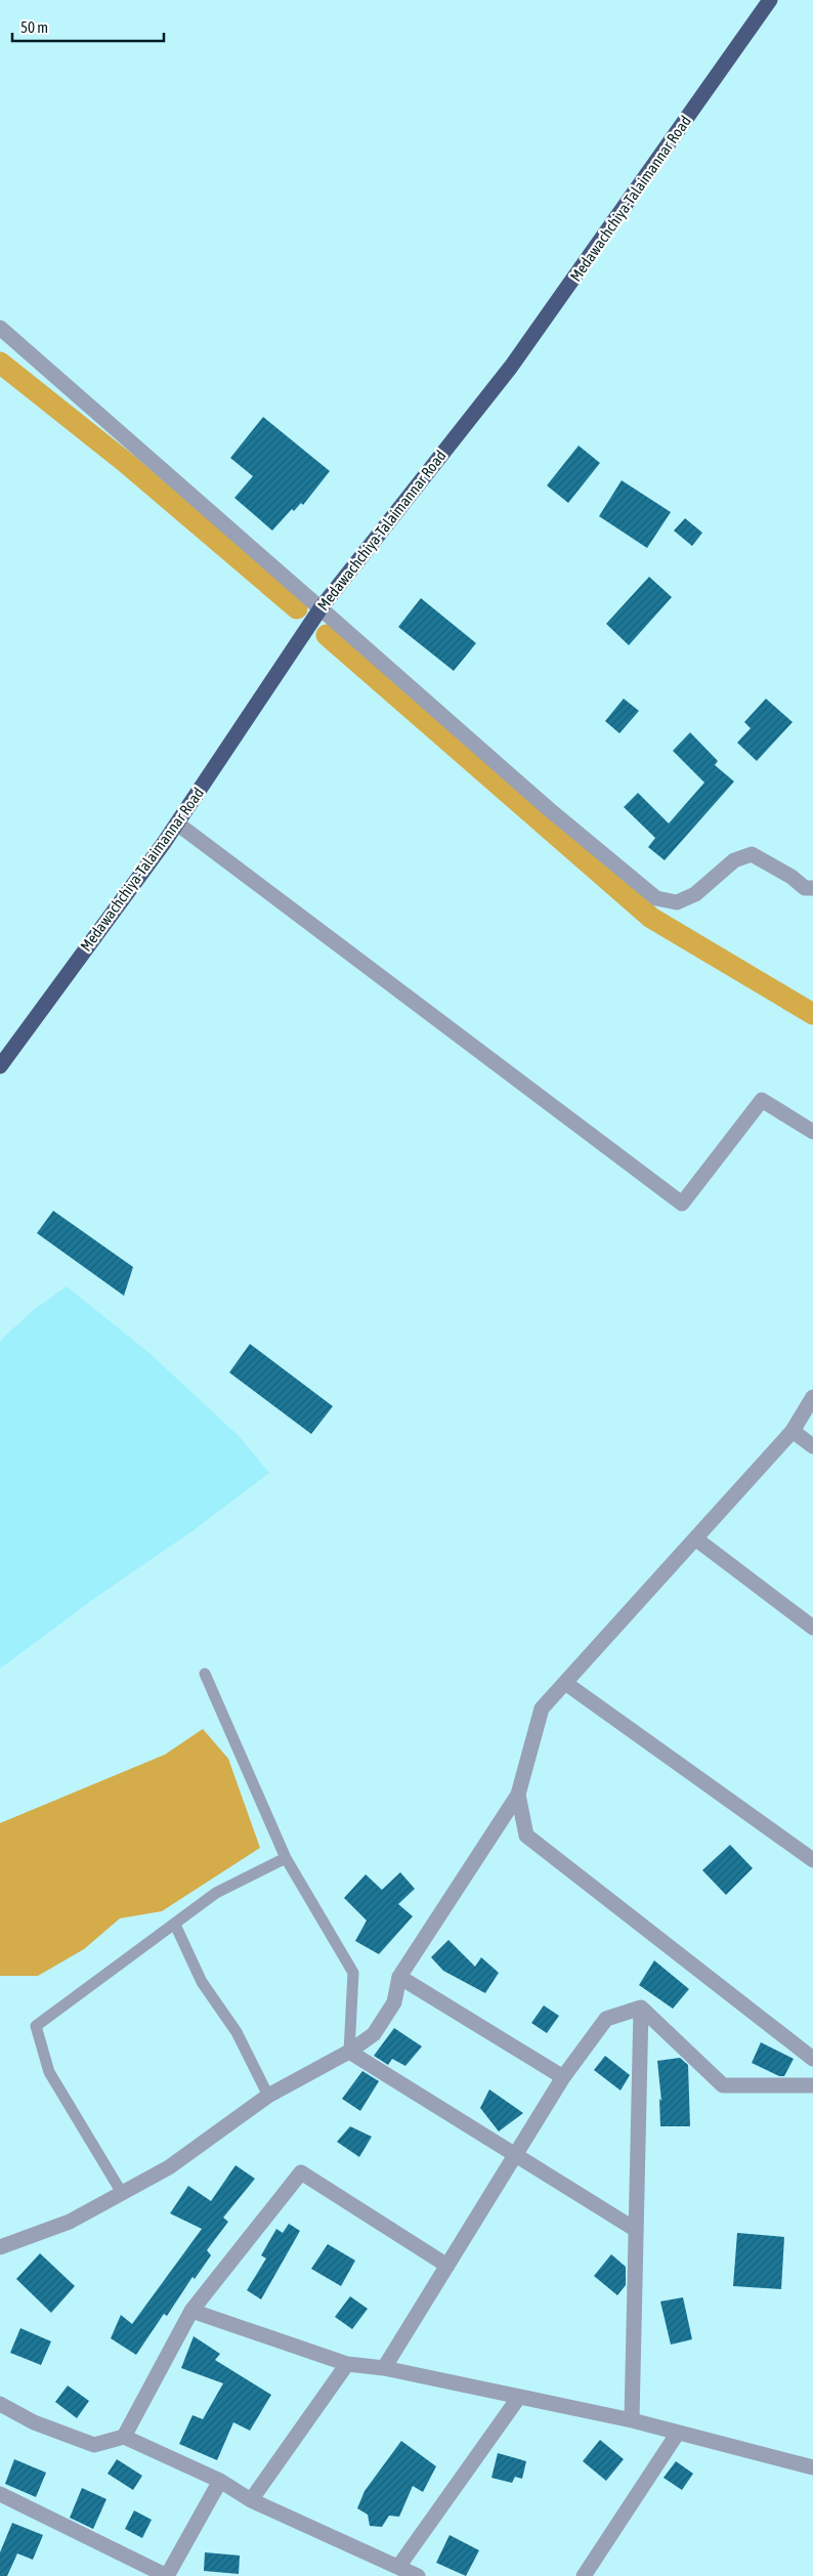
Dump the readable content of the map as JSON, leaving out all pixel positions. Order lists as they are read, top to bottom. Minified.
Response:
{"streets":{"highway":["Medawachchiya-Talaimannar Road"]},"scale_bar":"50 m"}
